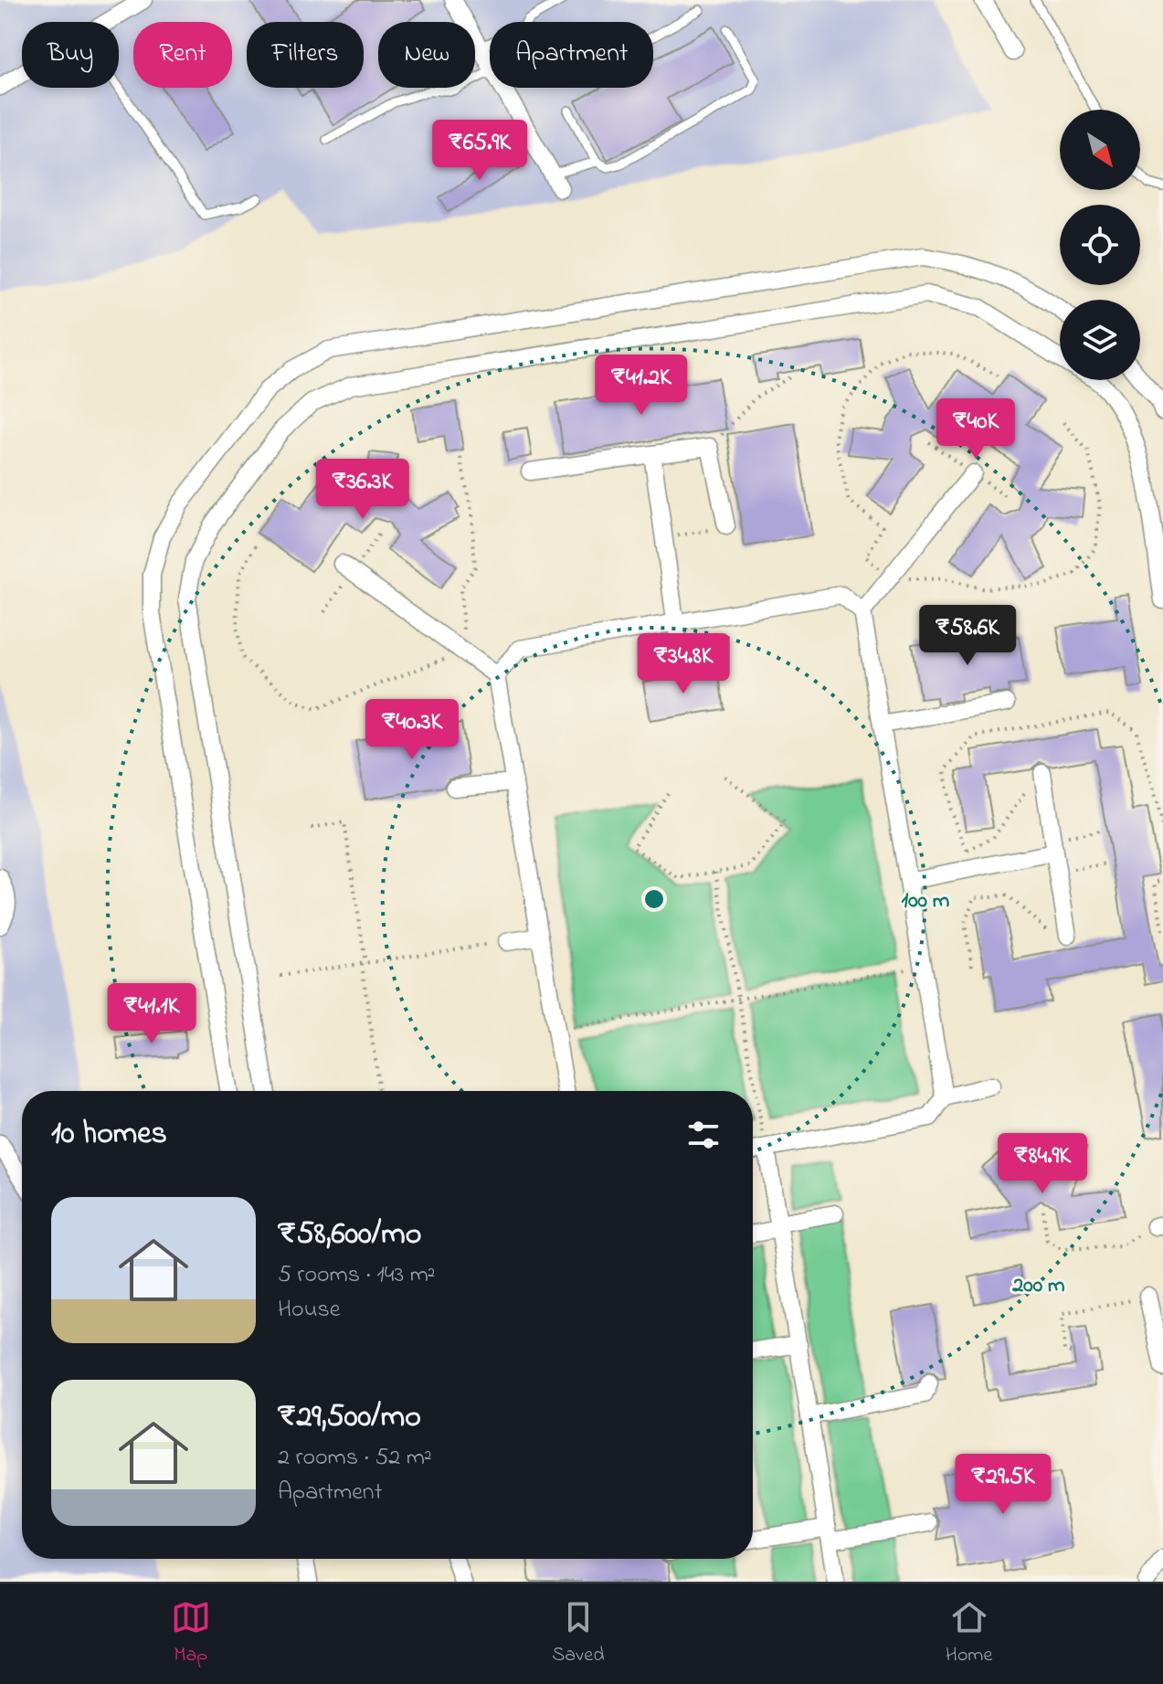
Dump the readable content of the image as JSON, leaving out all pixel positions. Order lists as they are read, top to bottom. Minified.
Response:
{"north":"bottom right","page":{"chip":["Buy","Rent","Filters","New","Apartment"],"price":["₹65.9K","₹41.2K","₹40K","₹36.3K","₹58.6K","₹34.8K","₹40.3K","₹41.1K","₹84.9K","₹29.5K"],"heading":"10 homes","list":[{"name":"₹58,600/mo","note":"5 rooms · 143 m² · House"},{"name":"₹29,500/mo","note":"2 rooms · 52 m² · Apartment"}],"tabs":["Map","Saved","Home"]},"rings":["100 m","200 m"]}
